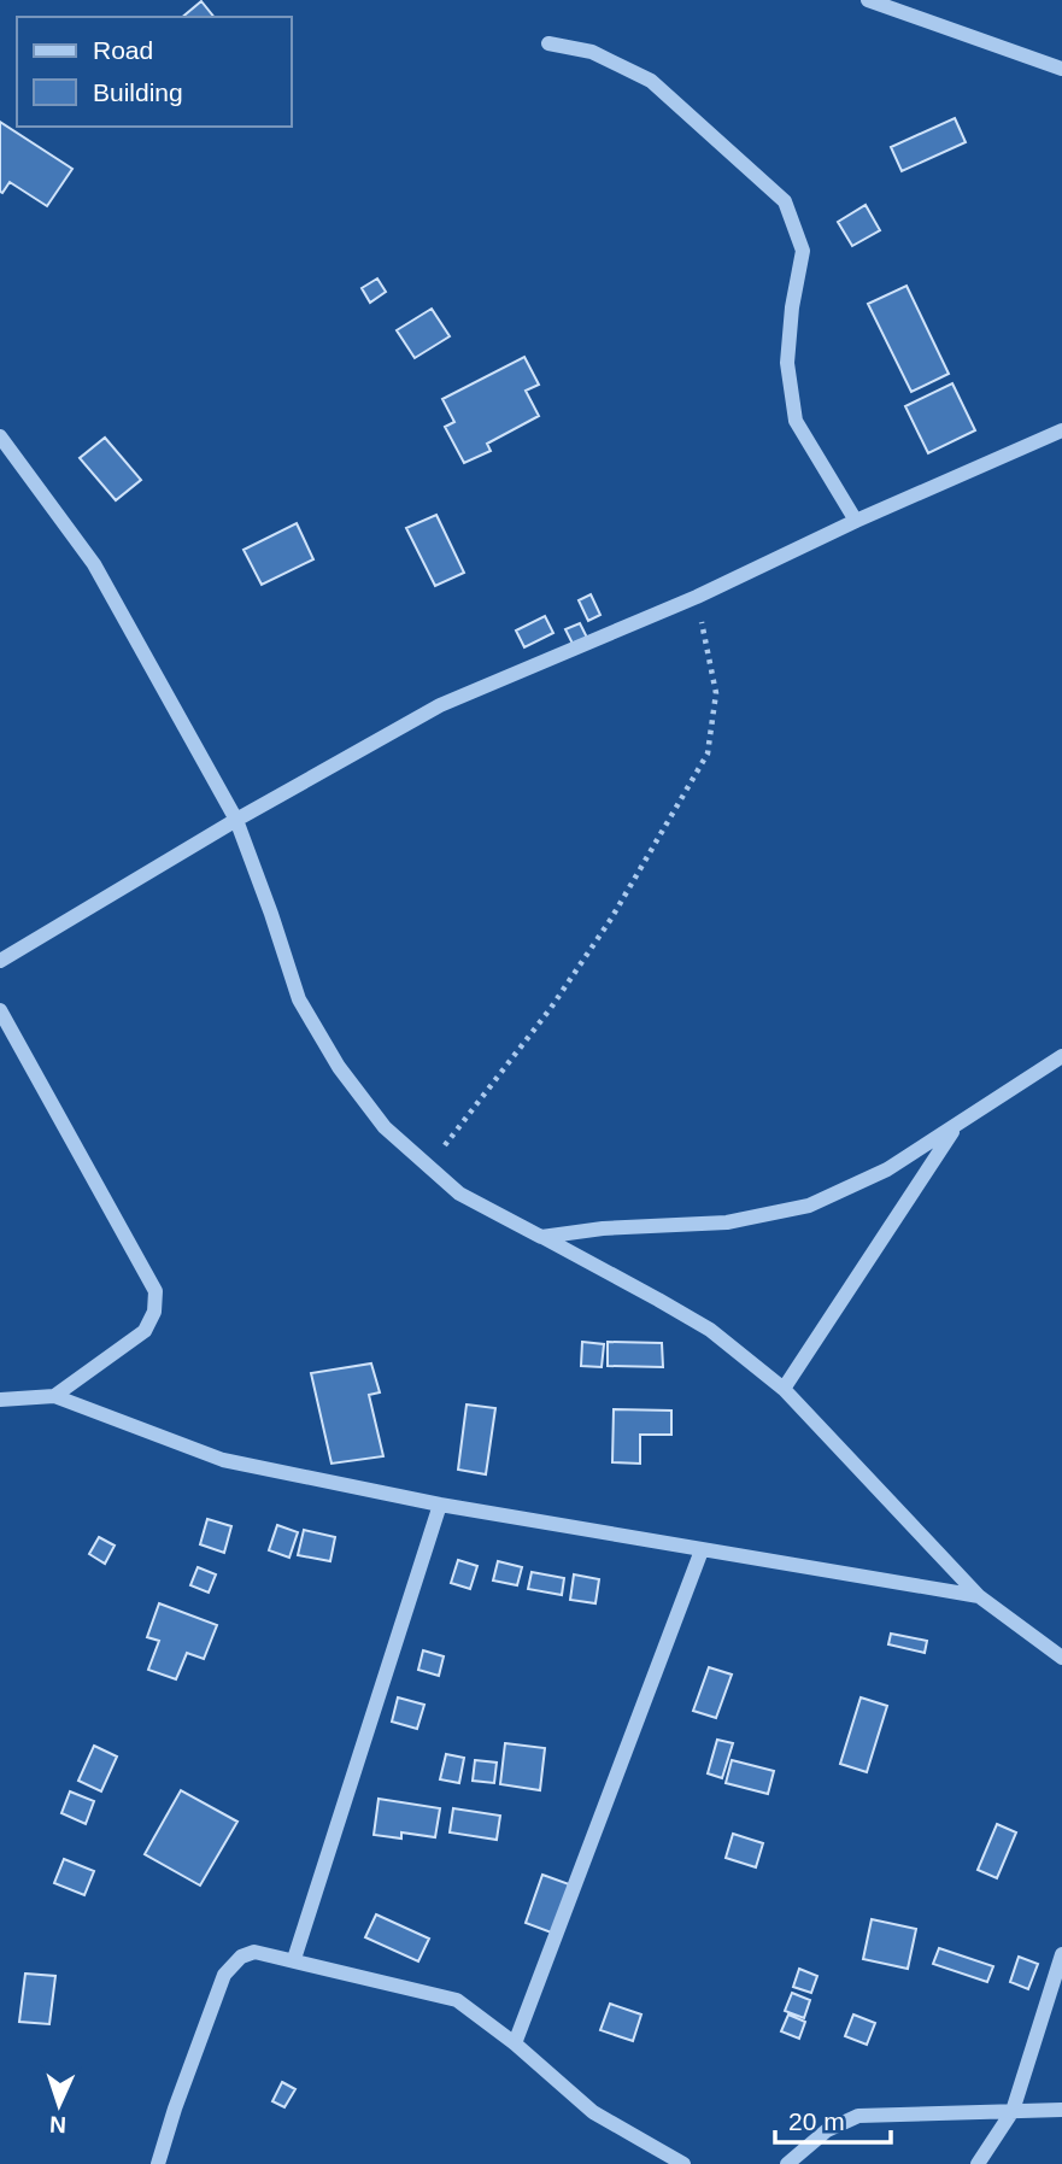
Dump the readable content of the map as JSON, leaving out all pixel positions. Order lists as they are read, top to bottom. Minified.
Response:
{"legend":["Road","Building"],"scale_bar":"20 m","north":"bottom"}
